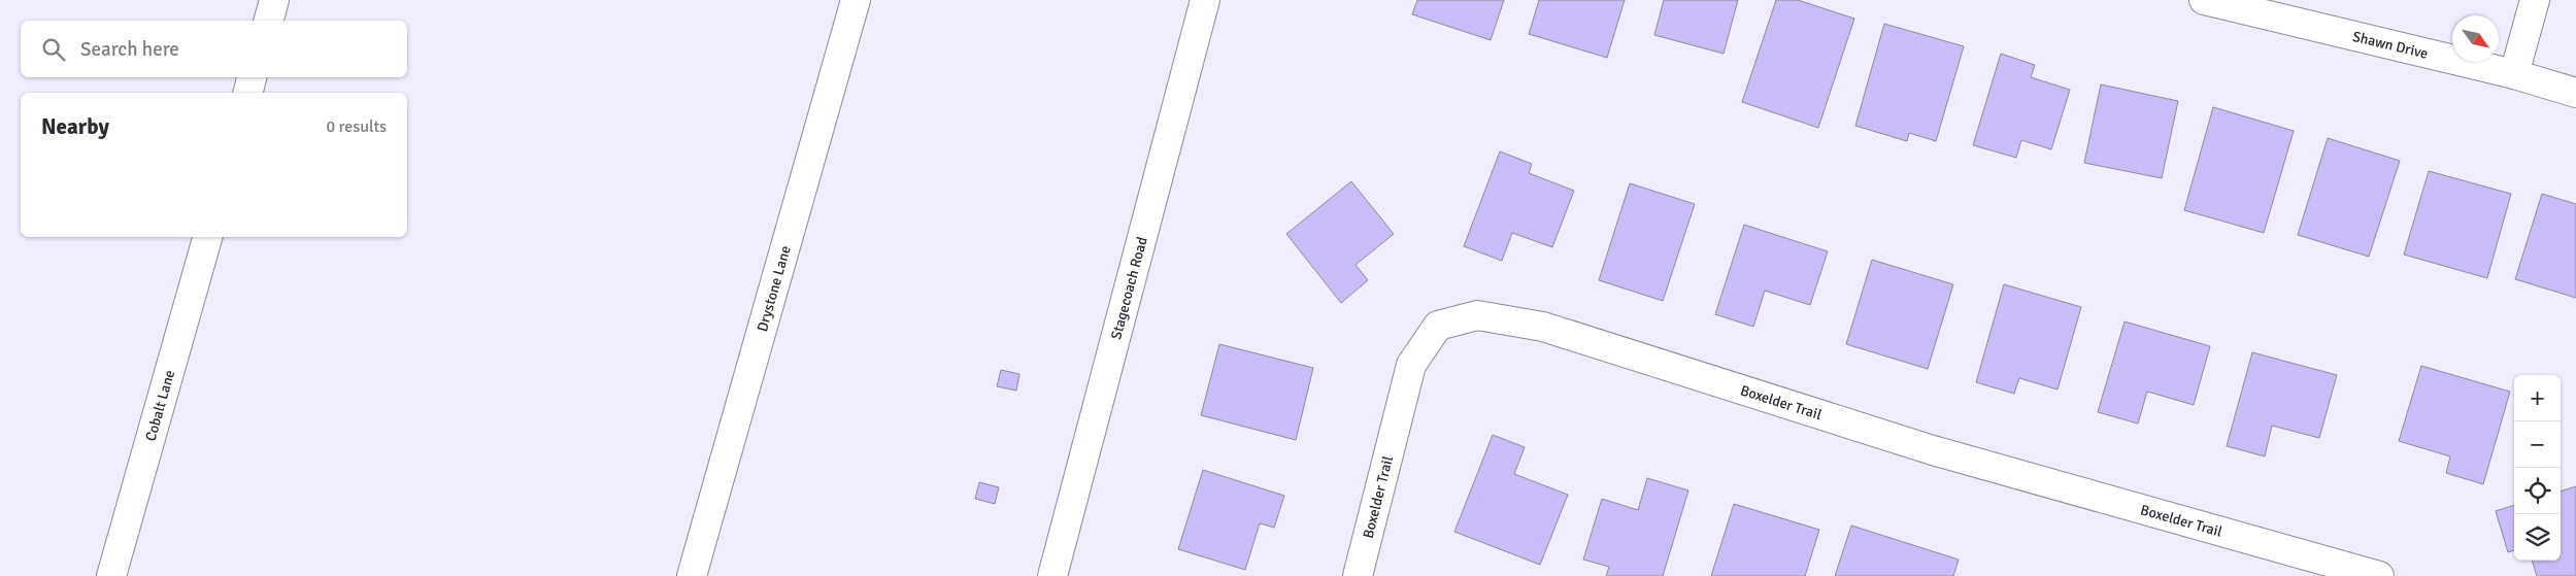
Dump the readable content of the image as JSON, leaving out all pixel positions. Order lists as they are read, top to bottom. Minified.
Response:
{"streets":{"street":["Shawn Drive","Drystone Lane","Stagecoach Road","Boxelder Trail","Cobalt Lane"]},"north":"bottom right","page":{"search":"Search here","heading":["Nearby","0 results"],"map_buttons":["+","−"]}}
